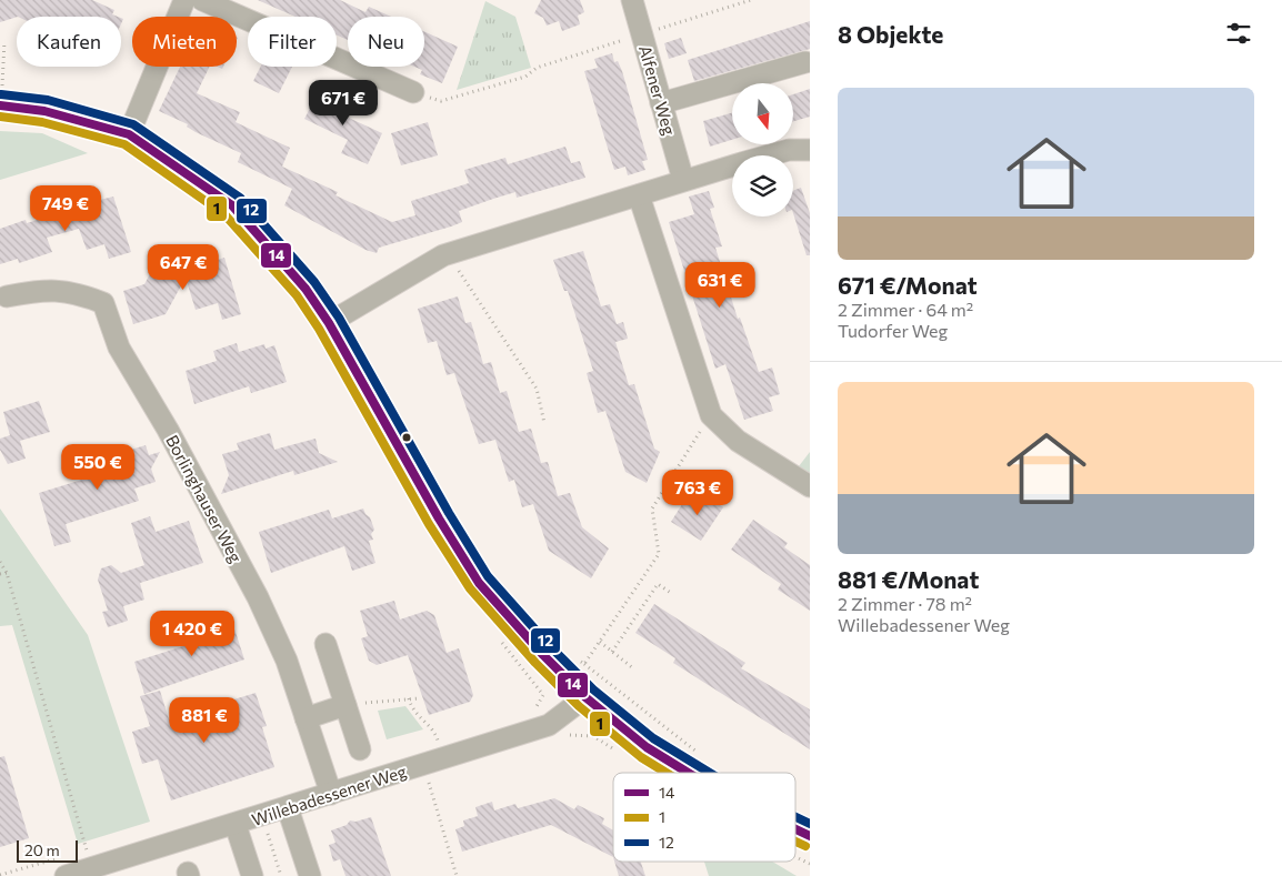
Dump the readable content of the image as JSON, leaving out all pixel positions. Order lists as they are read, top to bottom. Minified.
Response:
{"streets":{"street":["Alfener Weg","Borlinghauser Weg","Willebadessener Weg"]},"crossings":[["Borlinghauser Weg","Willebadessener Weg"]],"lines":["transit line 12","transit line 14","transit line 1"],"legend":["14","1","12"],"scale_bar":"20 m","north":"bottom","page":{"heading":"8 Objekte","chip":["Kaufen","Mieten","Filter","Neu"],"list":[{"name":"671 €/Monat","note":"2 Zimmer · 64 m² · Tudorfer Weg"},{"name":"881 €/Monat","note":"2 Zimmer · 78 m² · Willebadessener Weg"}],"price":["671 €","749 €","647 €","631 €","550 €","763 €","1 420 €","881 €"],"scale":"20 m"}}
